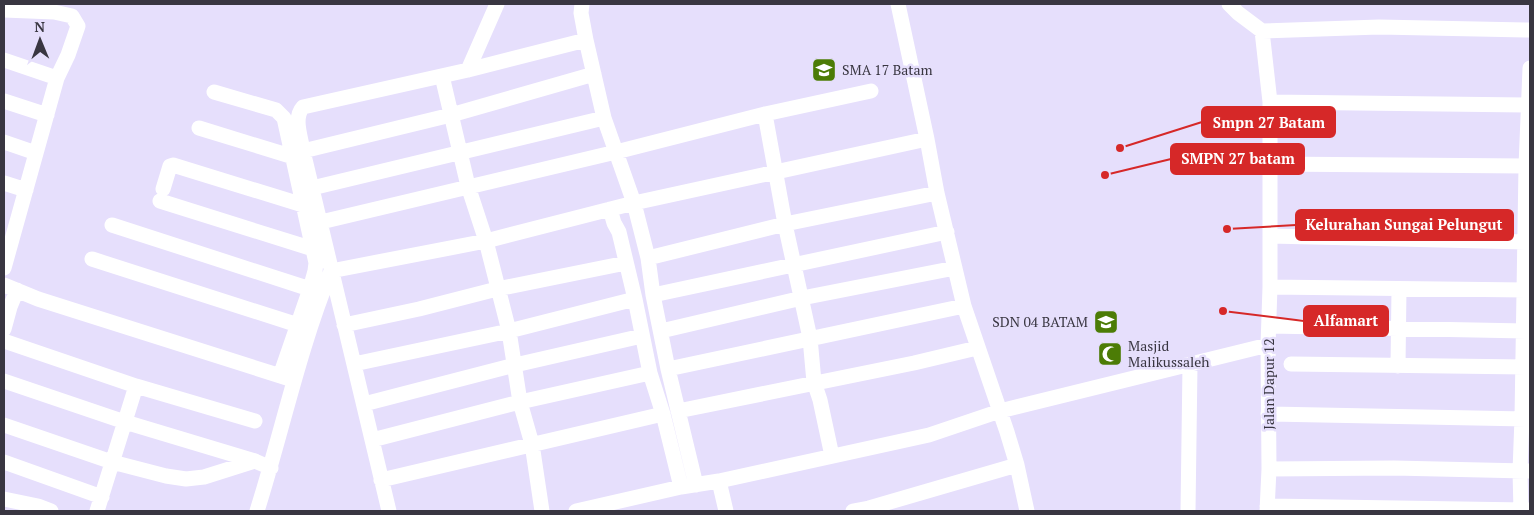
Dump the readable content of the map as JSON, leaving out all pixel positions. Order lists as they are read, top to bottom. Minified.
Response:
{"streets":{"street":["Jalan Dapur 12"]},"places":{"school or university":["SMA 17 Batam","SDN 04 BATAM"],"other":["Smpn 27 Batam","SMPN 27 batam","Kelurahan Sungai Pelungut","Alfamart"],"mosque":["Masjid Malikussaleh"]},"north":"top"}
